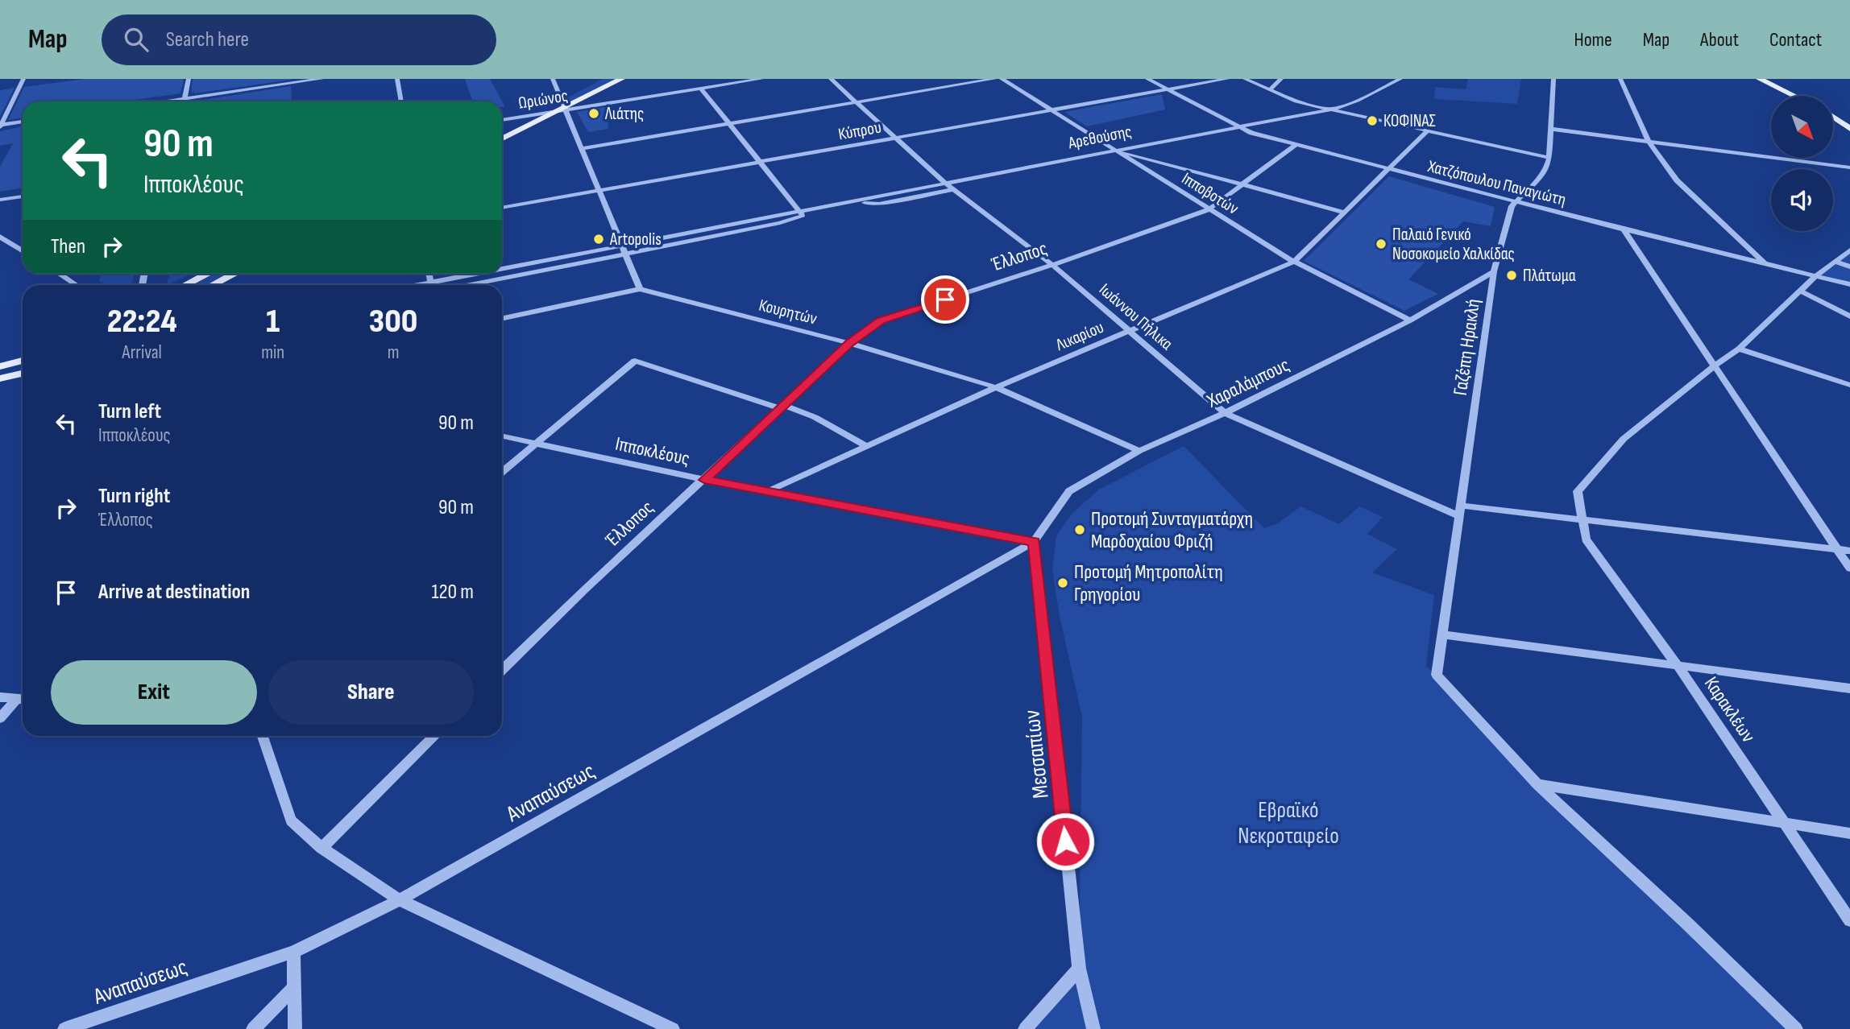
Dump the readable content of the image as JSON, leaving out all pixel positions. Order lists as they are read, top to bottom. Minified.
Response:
{"streets":{"street":["Ωριώνος","Κύπρου","Αρεθούσης","Χατζόπουλου Παναγιώτη","Ιπποβοτών","Έλλοπος","Κουρητών","Ιωάννου Πήλικα","Λικαρίου","Γαζέπη Ηρακλή","Χαραλάμπους","Ιπποκλέους","Καρακλέων","Μεσσαπίων","Αναπαύσεως"]},"crossings":[["Κύπρου","Χατζόπουλου Παναγιώτη"],["Κύπρου","Ιπποβοτών"],["Κύπρου","Ιωάννου Πήλικα"],["Αρεθούσης","Χατζόπουλου Παναγιώτη"],["Αρεθούσης","Ιπποβοτών"],["Αρεθούσης","Ιωάννου Πήλικα"],["Χατζόπουλου Παναγιώτη","Έλλοπος"],["Χατζόπουλου Παναγιώτη","Λικαρίου"],["Χατζόπουλου Παναγιώτη","Γαζέπη Ηρακλή"],["Ιπποβοτών","Έλλοπος"],["Ιπποβοτών","Λικαρίου"],["Ιπποβοτών","Χαραλάμπους"],["Έλλοπος","Κουρητών"],["Έλλοπος","Ιωάννου Πήλικα"],["Έλλοπος","Ιπποκλέους"],["Κουρητών","Λικαρίου"],["Κουρητών","Χαραλάμπους"],["Ιωάννου Πήλικα","Λικαρίου"],["Ιωάννου Πήλικα","Γαζέπη Ηρακλή"],["Ιωάννου Πήλικα","Χαραλάμπους"],["Λικαρίου","Ιπποκλέους"],["Γαζέπη Ηρακλή","Χαραλάμπους"],["Χαραλάμπους","Ιπποκλέους"],["Χαραλάμπους","Μεσσαπίων"],["Χαραλάμπους","Αναπαύσεως"],["Ιπποκλέους","Μεσσαπίων"],["Ιπποκλέους","Αναπαύσεως"],["Μεσσαπίων","Αναπαύσεως"]],"parks":["Εβραϊκό Νεκροταφείο"],"places":["Λιάτης","ΚΟΦΙΝΑΣ","Artopolis","Παλαιό Γενικό Νοσοκομείο Χαλκίδας","Πλάτωμα","Προτομή Συνταγματάρχη Μαρδοχαίου Φριζή","Προτομή Μητροπολίτη Γρηγορίου"],"north":"bottom right","page":{"header":"Map","search":"Search here","nav":["Home","Map","About","Contact"],"turn":["90 m","Ιπποκλέους"],"then":"Then","eta":["22:24","Arrival","1","min","300","m"],"list":[{"name":"Turn left","note":"Ιπποκλέους","value":"90 m"},{"name":"Turn right","note":"Έλλοπος","value":"90 m"},{"name":"Arrive at destination","value":"120 m"}],"buttons":["Exit","Share"]}}
